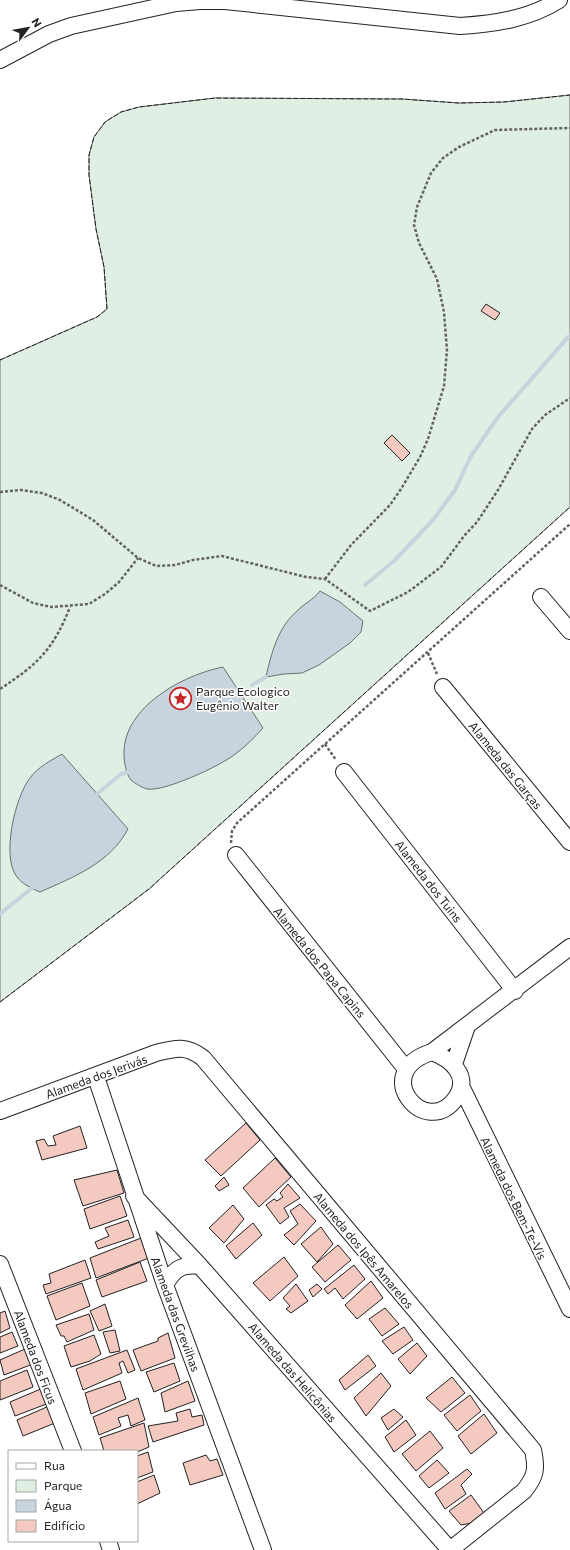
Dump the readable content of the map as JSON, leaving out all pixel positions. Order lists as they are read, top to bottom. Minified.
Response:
{"streets":{"street":["Alameda das Garças","Alameda dos Tuins","Alameda dos Papa Capins","Alameda dos Jerivás","Alameda dos Bem-Te-Vis","Alameda dos Ipês Amarelos","Alameda das Grevilhas","Alameda dos Ficus","Alameda das Helicônias"]},"crossings":[["Alameda dos Papa Capins","Alameda dos Bem-Te-Vis"],["Alameda dos Jerivás","Alameda dos Ipês Amarelos"],["Alameda dos Jerivás","Alameda das Grevilhas"],["Alameda dos Ipês Amarelos","Alameda das Helicônias"],["Alameda das Grevilhas","Alameda das Helicônias"]],"places":{"place":["Parque Ecologico Eugênio Walter"]},"legend":["Rua","Parque","Água","Edifício"],"north":"top right"}
